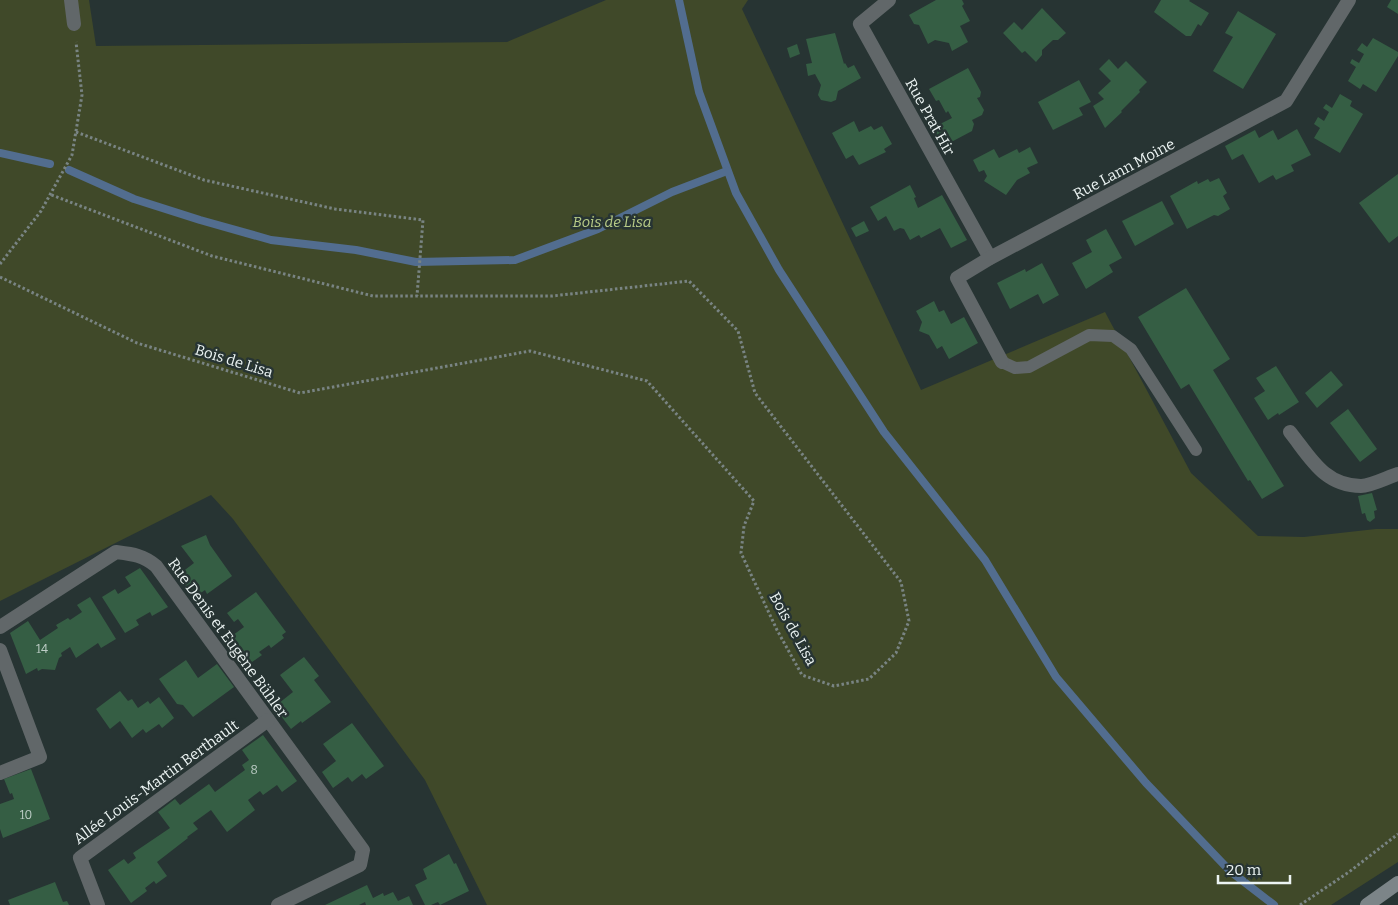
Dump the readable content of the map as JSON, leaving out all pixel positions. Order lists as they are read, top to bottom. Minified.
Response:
{"streets":{"street":["Rue Prat Hir","Rue Lann Moine","Rue Denis et Eugène Bühler","Allée Louis-Martin Berthault"],"path":["Bois de Lisa"]},"crossings":[["Rue Prat Hir","Rue Lann Moine"],["Rue Denis et Eugène Bühler","Allée Louis-Martin Berthault"]],"parks":["Bois de Lisa"],"house_numbers":["14","8","10"],"scale_bar":"20 m"}
